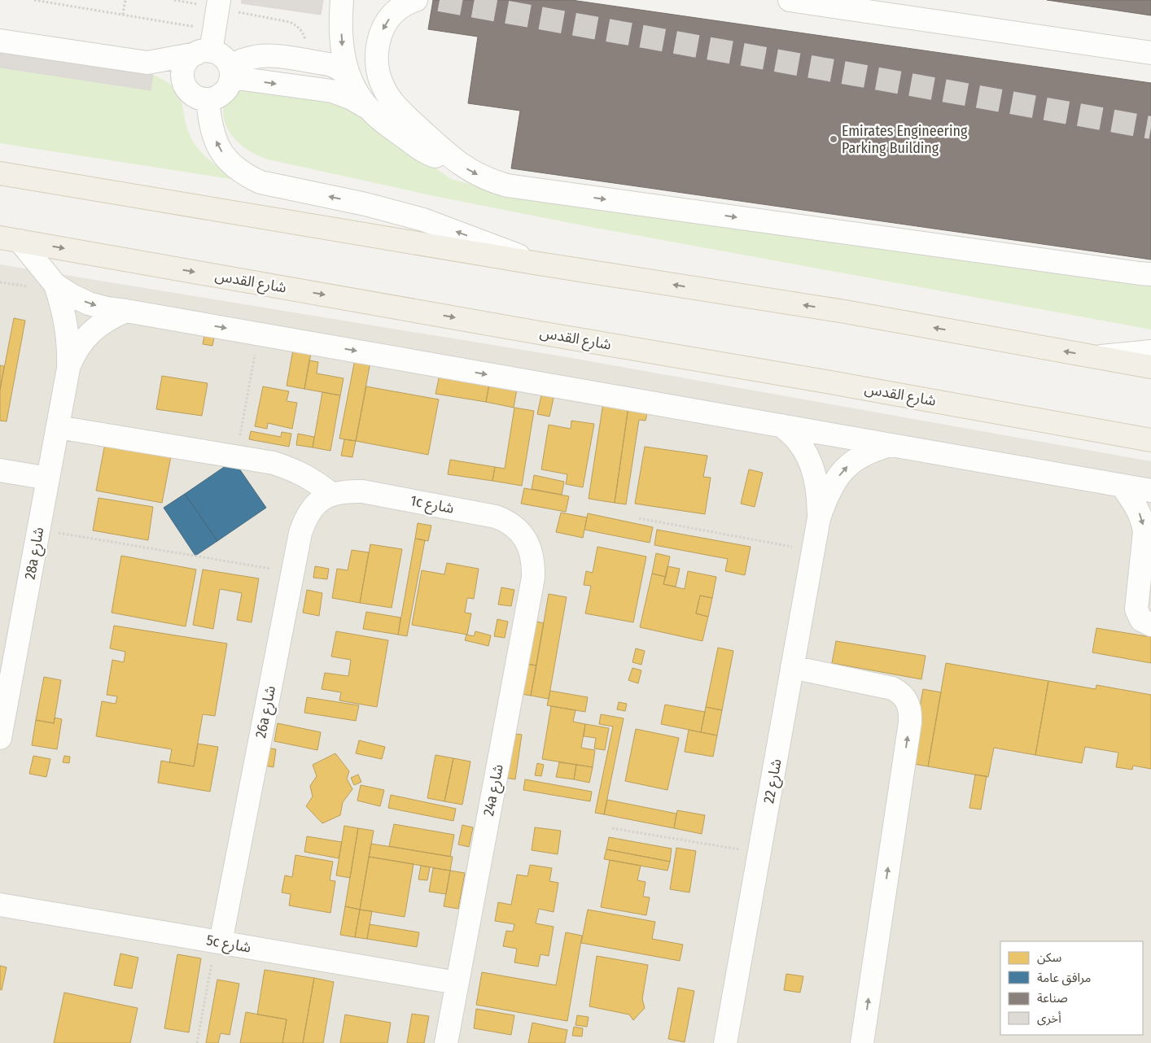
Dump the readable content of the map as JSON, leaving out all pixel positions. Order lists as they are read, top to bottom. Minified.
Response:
{"streets":{"main road":["شارع القدس"],"street":["1c شارع","28a شارع","26a شارع","شارع 22","24a شارع","5c شارع"]},"crossings":[["1c شارع","26a شارع"],["1c شارع","24a شارع"],["26a شارع","5c شارع"],["24a شارع","5c شارع"]],"places":["Emirates Engineering Parking Building"],"legend":["سكن","مرافق عامة","صناعة","أخرى"]}
